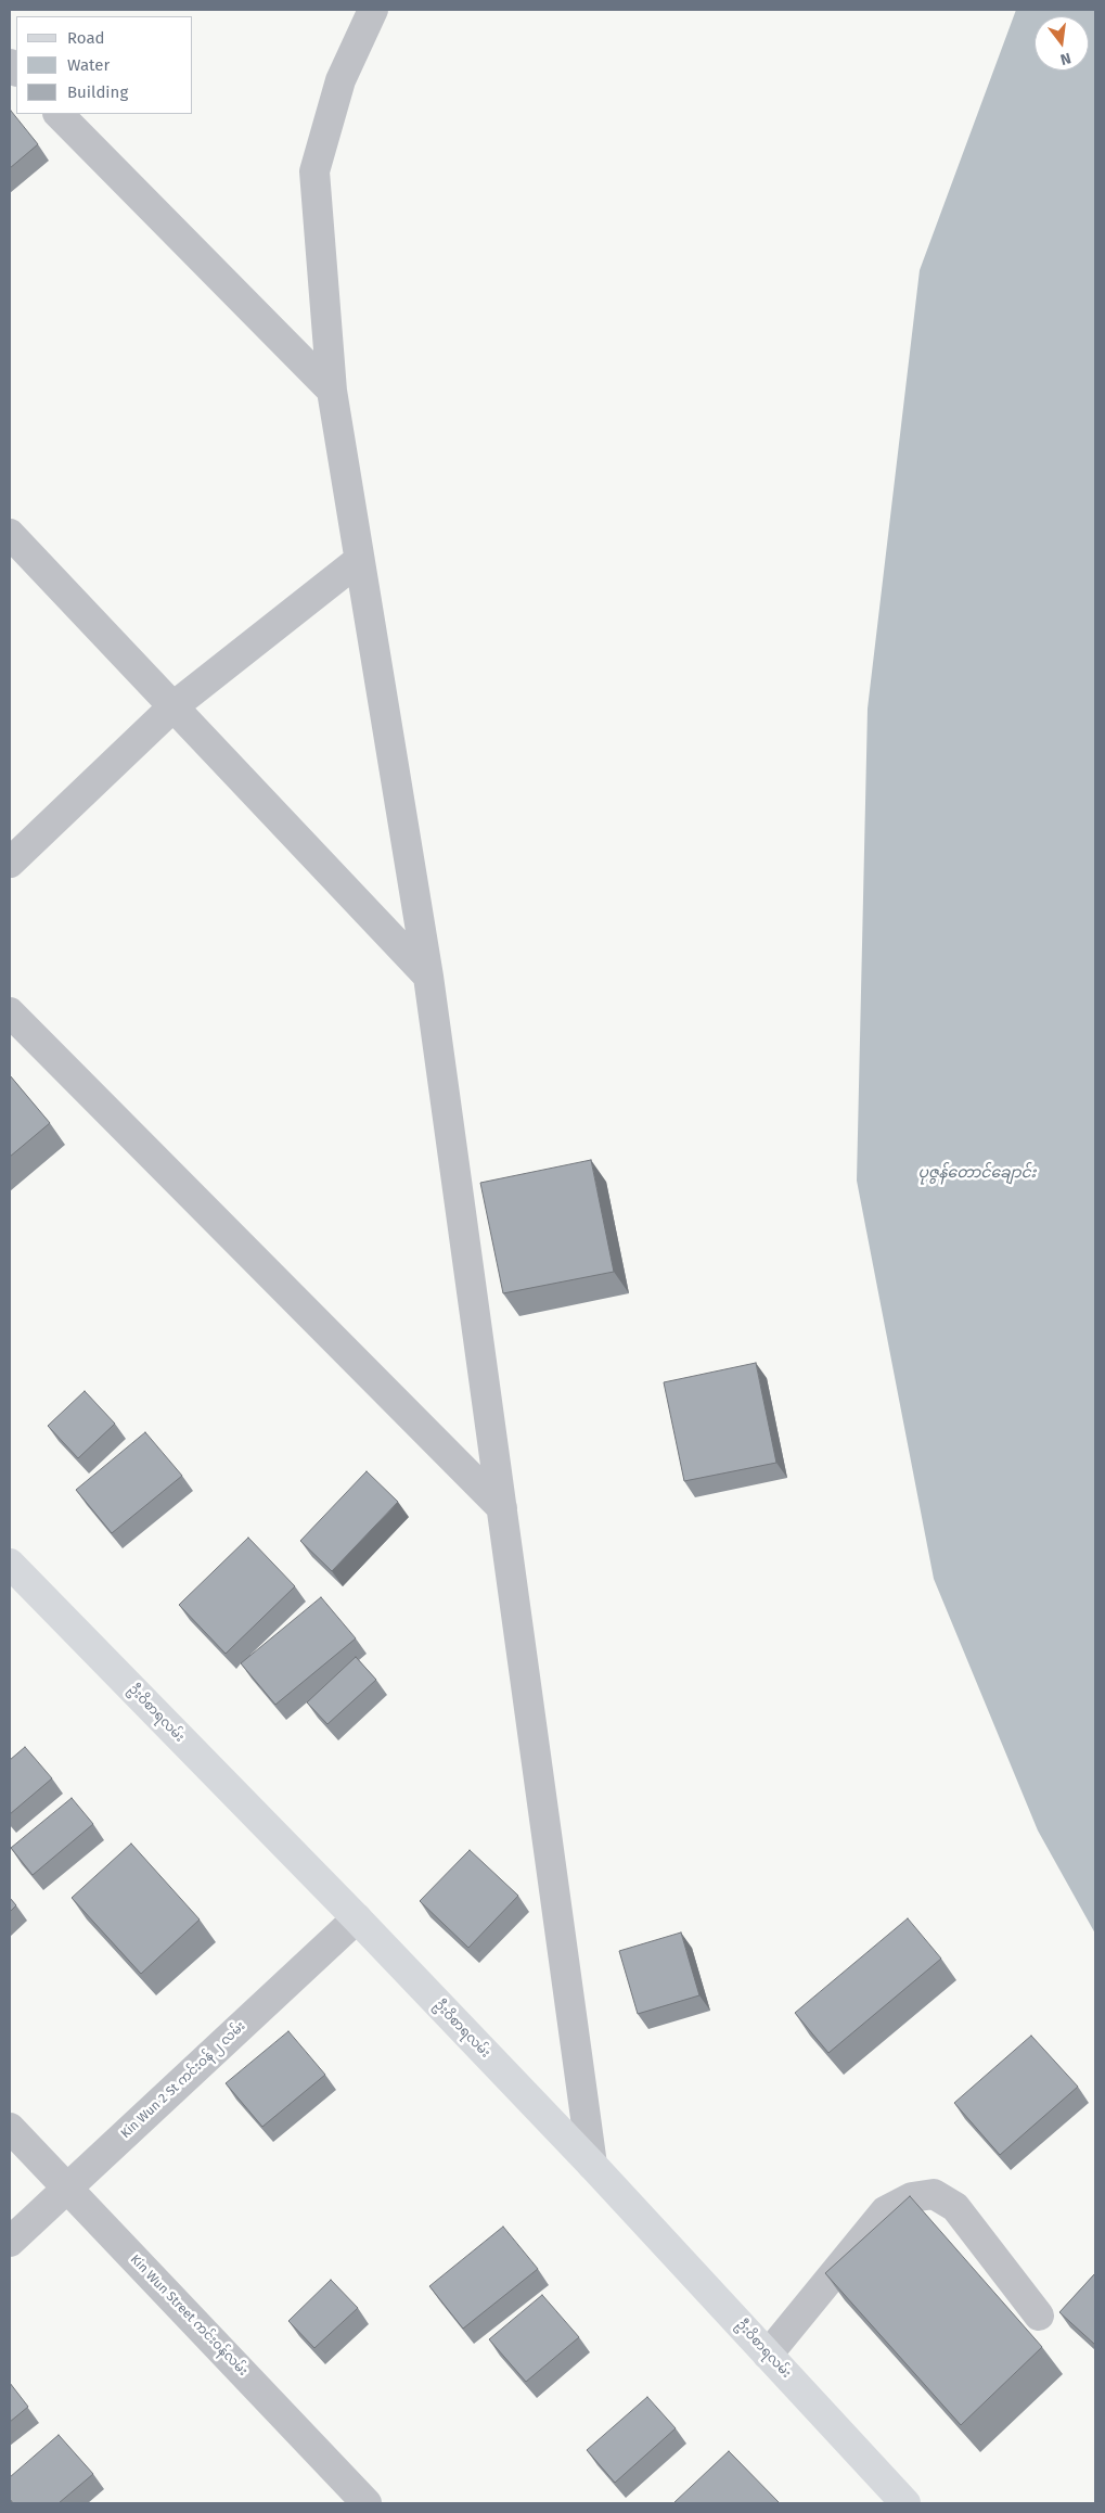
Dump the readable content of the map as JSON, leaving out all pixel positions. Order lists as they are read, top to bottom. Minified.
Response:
{"streets":{"main road":["ဦးဝိစာရလမ်း"],"street":["Kin Wun 2 St ကင်းဝန် ၂ လမ်း","Kin Wun Street ကင်းဝန်လမ်း"]},"crossings":[["ဦးဝိစာရလမ်း","Kin Wun 2 St ကင်းဝန် ၂ လမ်း"],["Kin Wun 2 St ကင်းဝန် ၂ လမ်း","Kin Wun Street ကင်းဝန်လမ်း"]],"water":["ပုဇွန်တောင်ချောင်း"],"legend":["Road","Water","Building"],"north":"bottom"}
